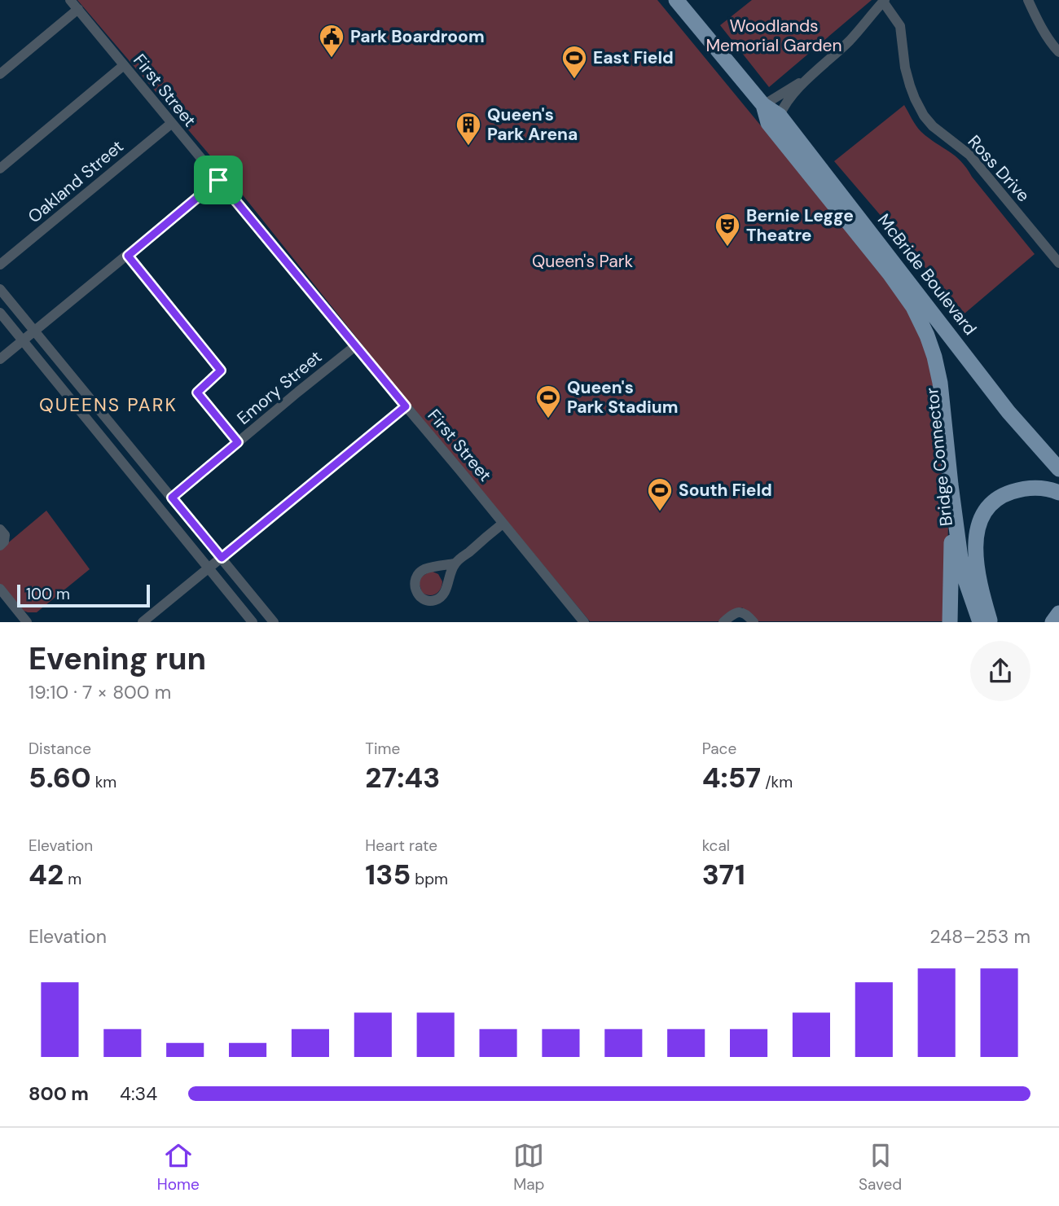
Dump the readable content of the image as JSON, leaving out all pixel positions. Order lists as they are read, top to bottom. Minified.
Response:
{"streets":{"main road":["McBride Boulevard","Bridge Connector"],"street":["First Street","Ross Drive","Oakland Street","Emory Street"]},"crossings":[["First Street","Oakland Street"],["First Street","Emory Street"],["McBride Boulevard","Bridge Connector"]],"districts":["QUEENS PARK"],"parks":["Woodlands Memorial Garden","Queen's Park"],"places":{"public building":["Park Boardroom"],"sports":["East Field","Queen's Park Stadium","South Field"],"building":["Queen's Park Arena"],"theatre":["Bernie Legge Theatre"]},"scale_bar":"100 m","page":{"scale":"100 m","heading":["Evening run","19:10 · 7 × 800 m"],"stats":[["Distance","5.60 km"],["Time","27:43"],["Pace","4:57 /km"],["Elevation","42 m"],["Heart rate","135 bpm"],["kcal","371"]],"chart":["Elevation","248–253 m"],"list":[{"name":"800 m","note":"4:34"}],"tabs":["Home","Map","Saved"]}}
